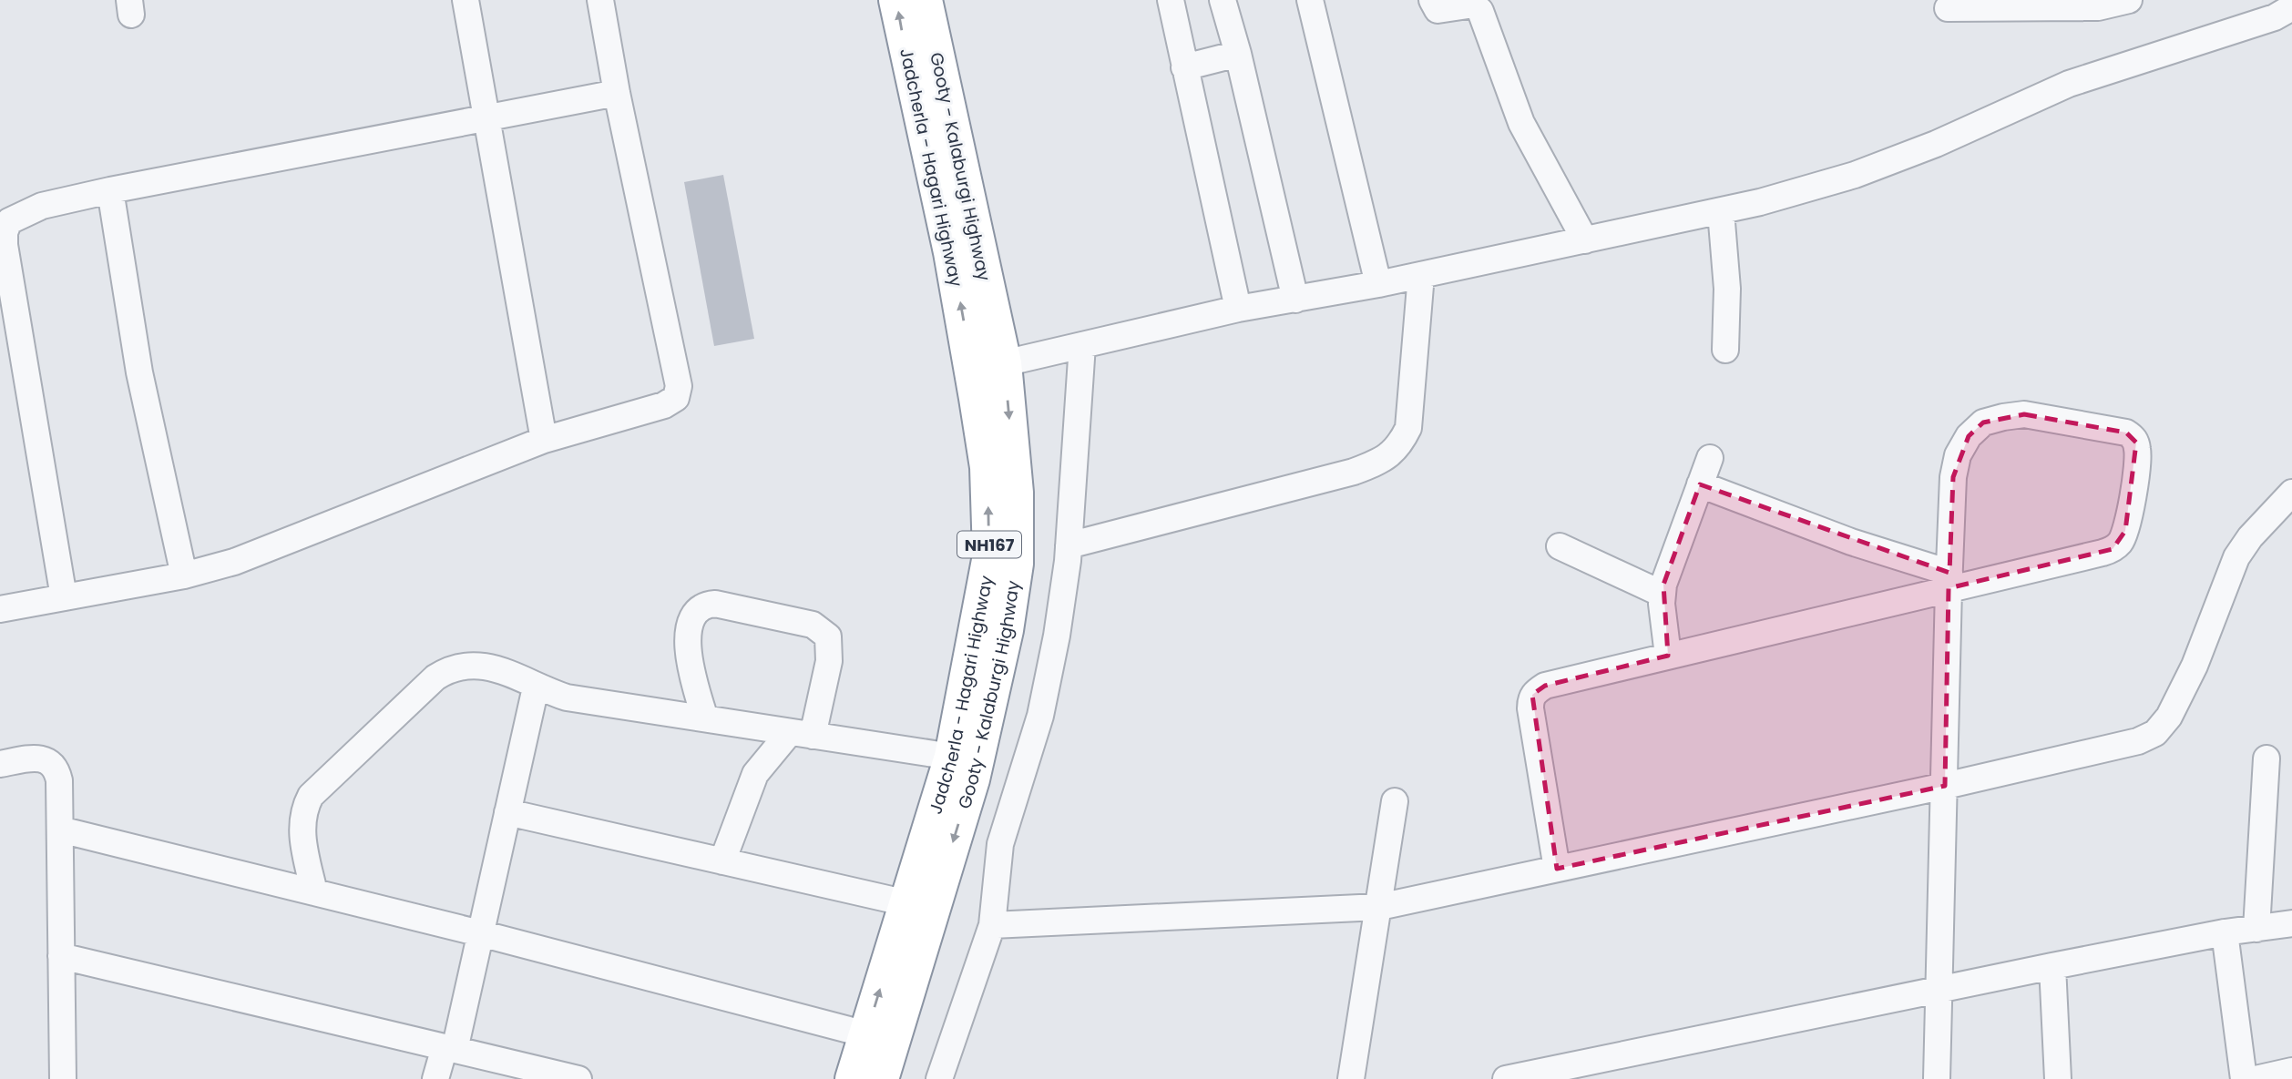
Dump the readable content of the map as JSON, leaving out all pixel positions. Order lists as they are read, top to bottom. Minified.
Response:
{"streets":{"highway":["Gooty - Kalaburgi Highway","Jadcherla - Hagari Highway","NH167"]},"one_way":["Gooty - Kalaburgi Highway","Jadcherla - Hagari Highway"]}
